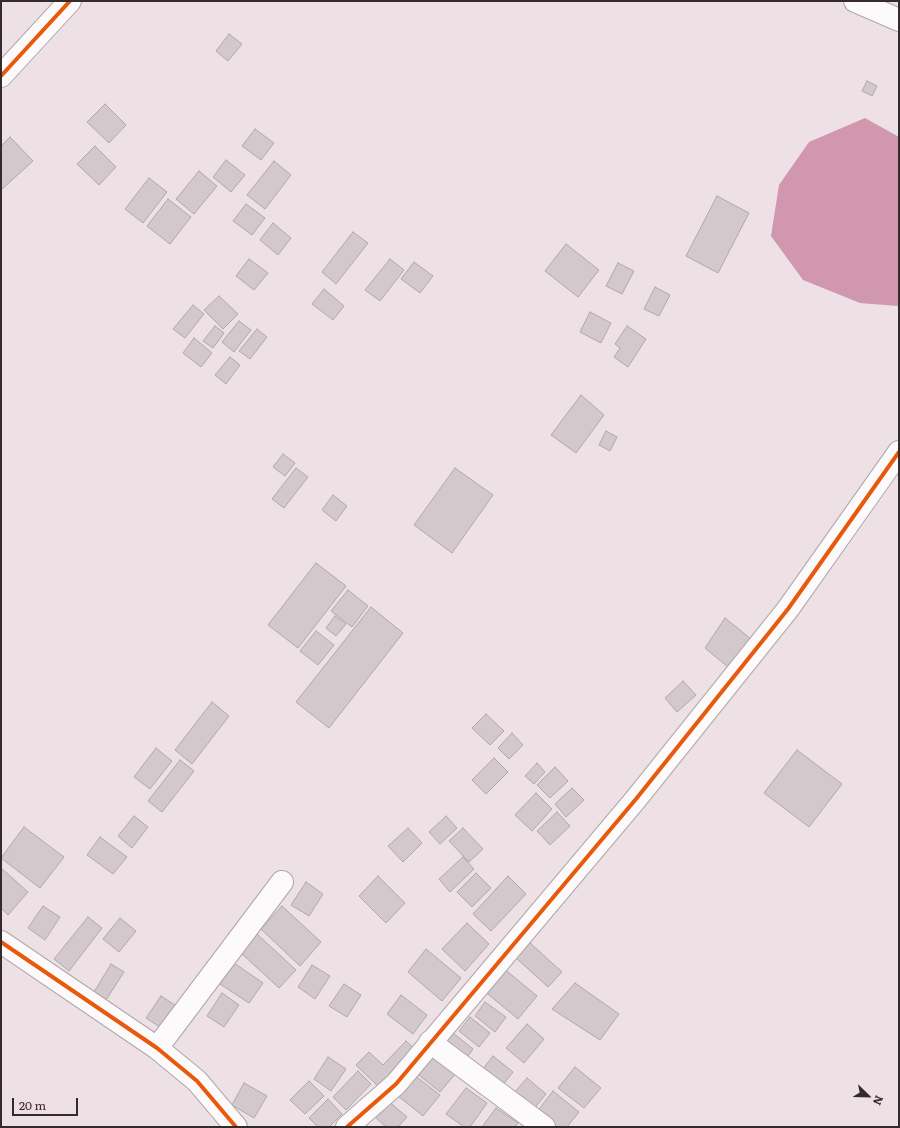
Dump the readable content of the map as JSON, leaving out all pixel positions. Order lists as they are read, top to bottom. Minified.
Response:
{"scale_bar":"20 m","north":"bottom right"}
